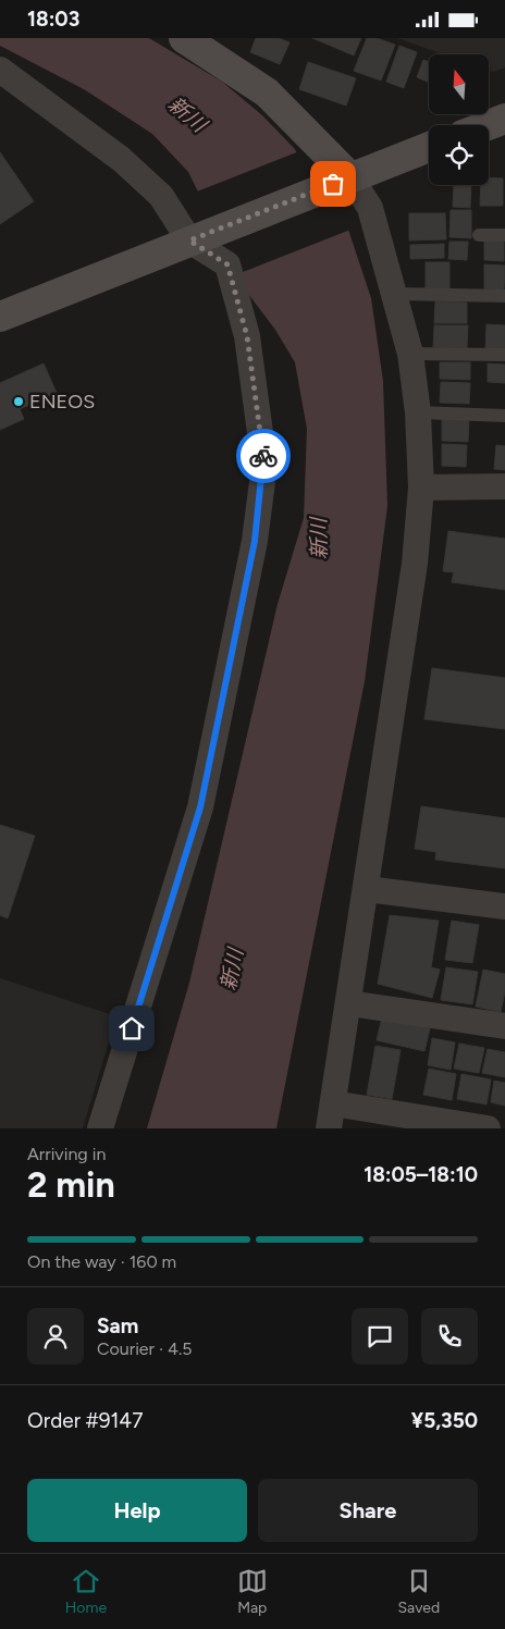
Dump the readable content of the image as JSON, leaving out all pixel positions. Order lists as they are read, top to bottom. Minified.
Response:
{"water":["新川"],"places":["ENEOS"],"north":"top","page":{"status":"18:03","heading":["2 min","Arriving in","18:05–18:10"],"panel":["Sam","Courier · 4.5","Order #9147","¥5,350"],"bar":"On the way · 160 m","buttons":["Help","Share"],"tabs":["Home","Map","Saved"]}}
